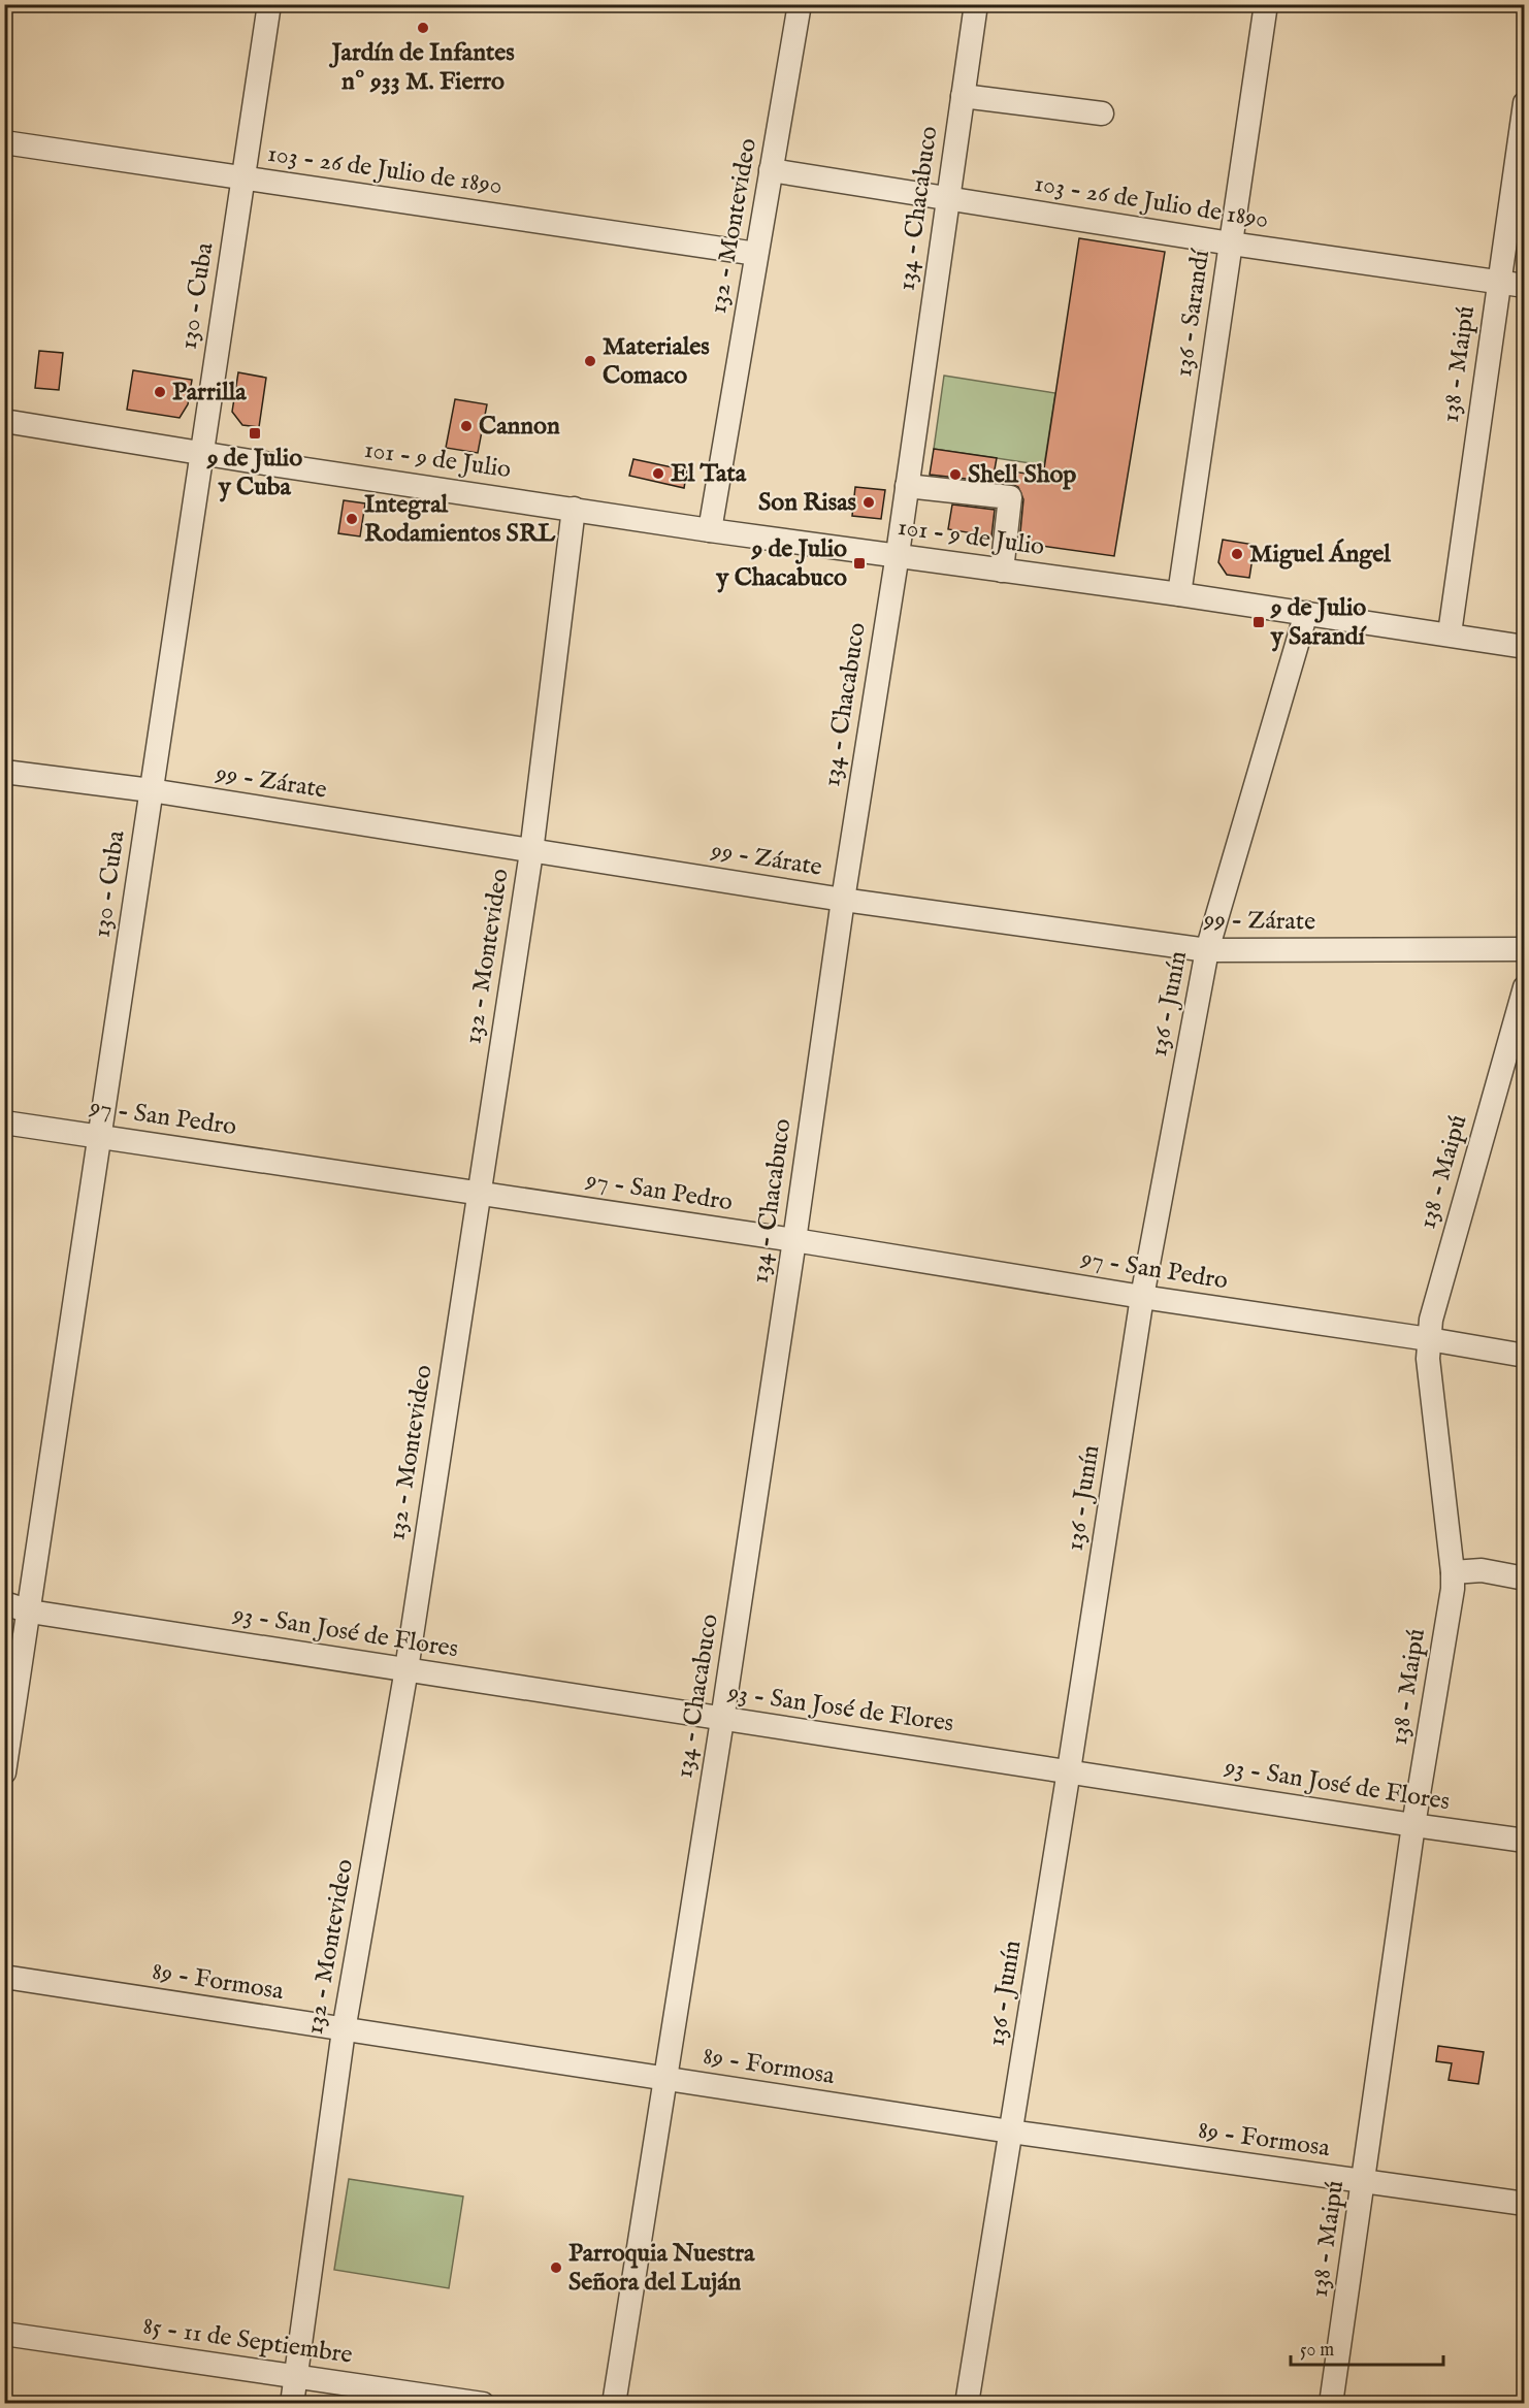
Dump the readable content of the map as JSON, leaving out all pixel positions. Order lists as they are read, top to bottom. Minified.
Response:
{"streets":{"street":["103 - 26 de Julio de 1890","134 - Chacabuco","132 - Montevideo","130 - Cuba","136 - Sarandí","138 - Maipú","101 - 9 de Julio","99 - Zárate","136 - Junín","97 - San Pedro","93 - San José de Flores","89 - Formosa","85 - 11 de Septiembre"]},"crossings":[["103 - 26 de Julio de 1890","134 - Chacabuco"],["103 - 26 de Julio de 1890","132 - Montevideo"],["103 - 26 de Julio de 1890","130 - Cuba"],["103 - 26 de Julio de 1890","136 - Sarandí"],["103 - 26 de Julio de 1890","138 - Maipú"],["134 - Chacabuco","101 - 9 de Julio"],["134 - Chacabuco","99 - Zárate"],["134 - Chacabuco","97 - San Pedro"],["134 - Chacabuco","93 - San José de Flores"],["134 - Chacabuco","89 - Formosa"],["132 - Montevideo","101 - 9 de Julio"],["132 - Montevideo","99 - Zárate"],["132 - Montevideo","97 - San Pedro"],["132 - Montevideo","93 - San José de Flores"],["132 - Montevideo","89 - Formosa"],["132 - Montevideo","85 - 11 de Septiembre"],["130 - Cuba","101 - 9 de Julio"],["130 - Cuba","99 - Zárate"],["130 - Cuba","97 - San Pedro"],["130 - Cuba","93 - San José de Flores"],["136 - Sarandí","101 - 9 de Julio"],["138 - Maipú","101 - 9 de Julio"],["138 - Maipú","97 - San Pedro"],["138 - Maipú","93 - San José de Flores"],["138 - Maipú","89 - Formosa"],["101 - 9 de Julio","136 - Junín"],["99 - Zárate","136 - Junín"],["136 - Junín","97 - San Pedro"],["136 - Junín","93 - San José de Flores"],["136 - Junín","89 - Formosa"]],"places":{"other":["Jardín de Infantes nº 933 M. Fierro","Materiales Comaco","Parrilla","Cannon","El Tata","Shell Shop","Son Risas","Integral Rodamientos SRL","Miguel Ángel","Parroquia Nuestra Señora del Luján"],"transit":["9 de Julio y Cuba","9 de Julio y Chacabuco","9 de Julio y Sarandí"]},"scale_bar":"50 m"}
